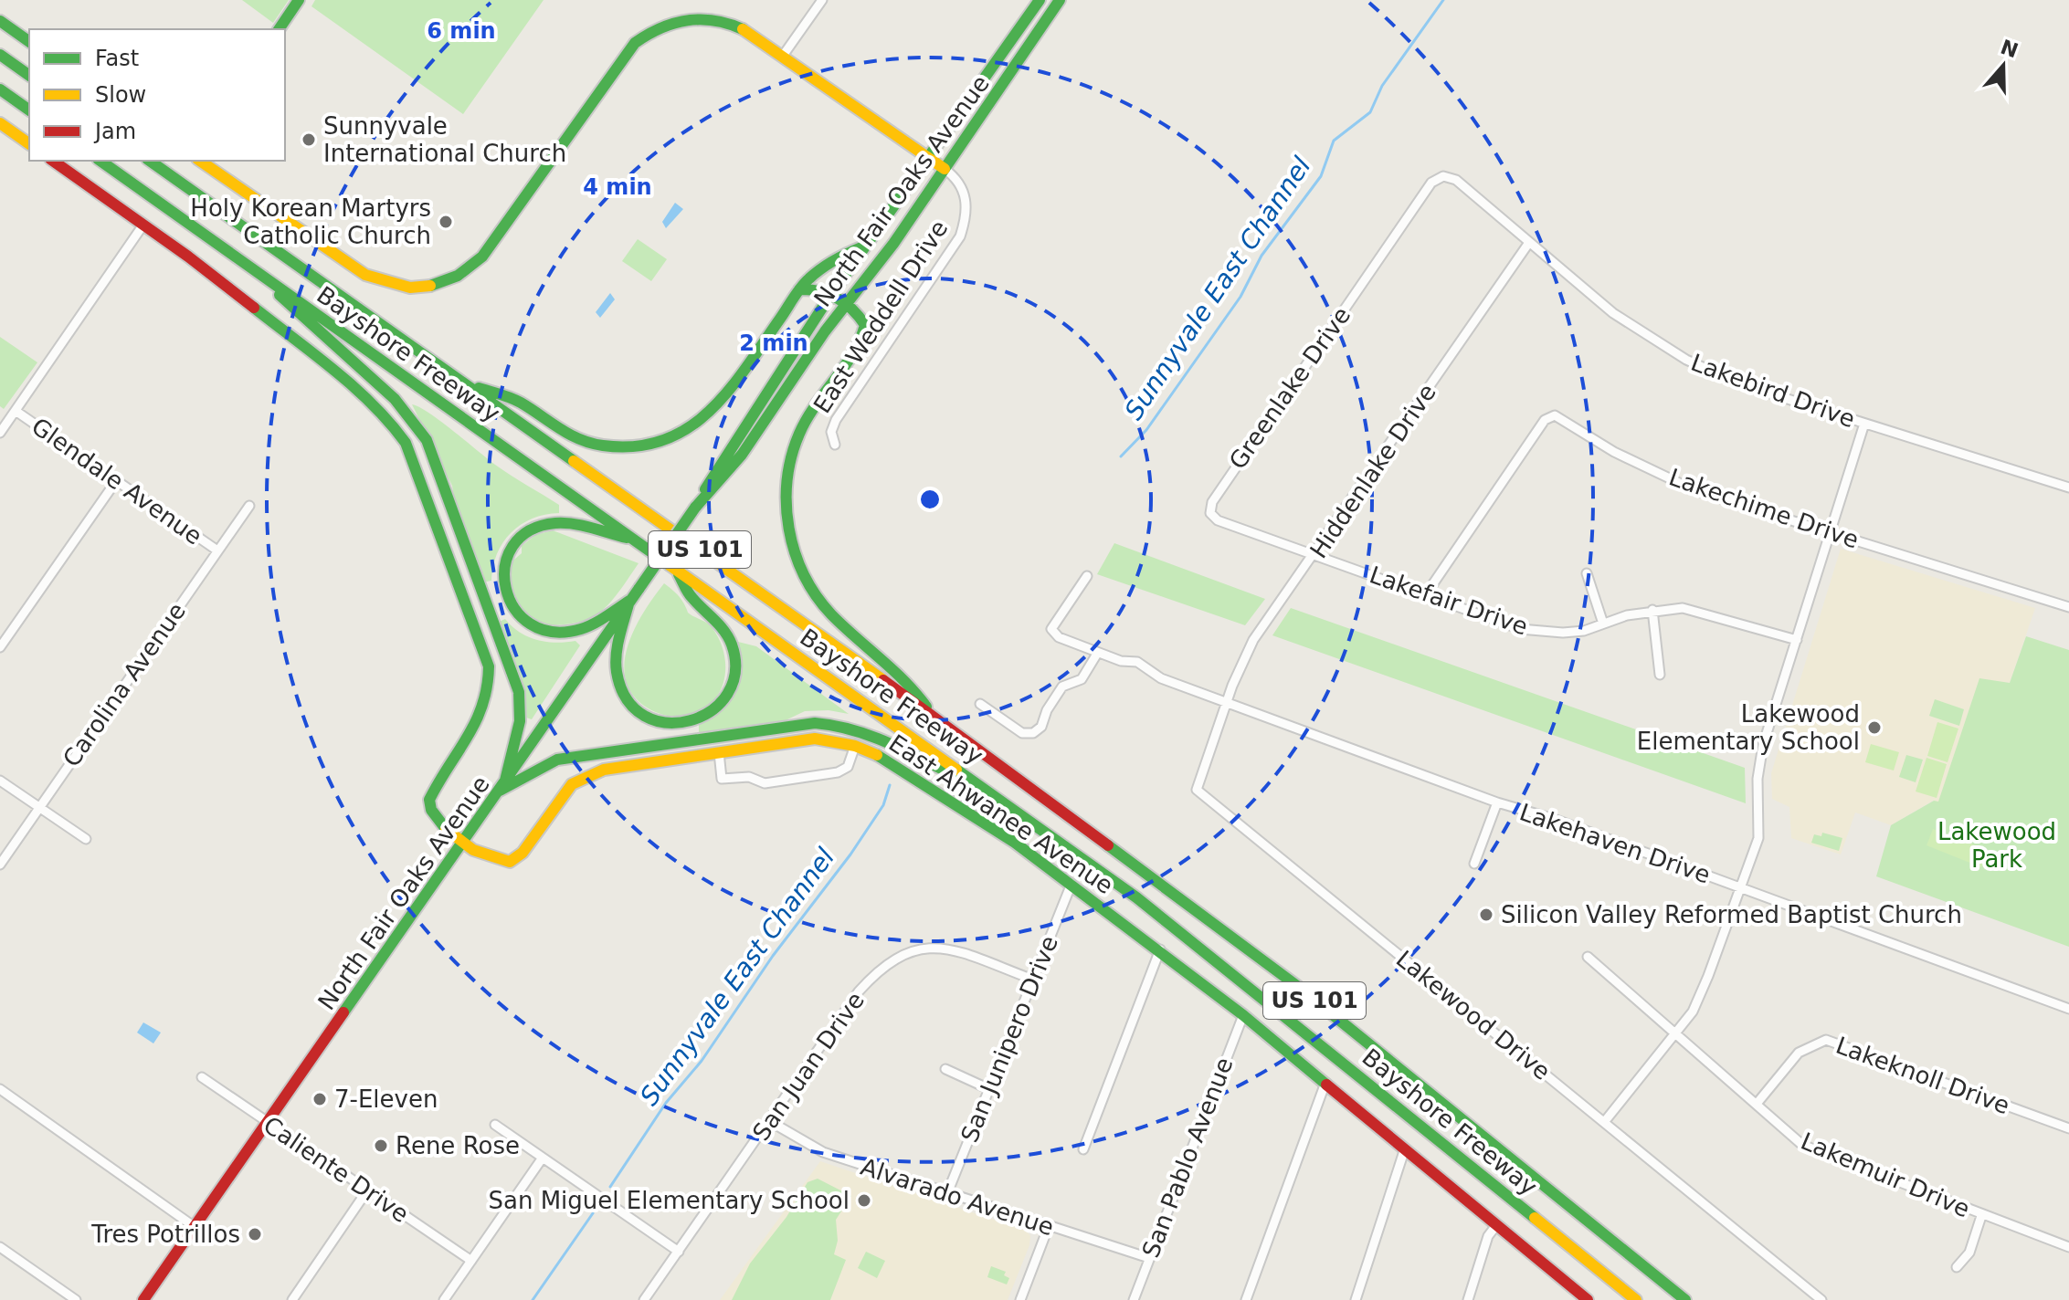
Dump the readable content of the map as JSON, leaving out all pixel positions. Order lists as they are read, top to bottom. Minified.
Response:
{"streets":{"main road":["North Fair Oaks Avenue","East Weddell Drive","Bayshore Freeway","US 101","East Ahwanee Avenue"],"street":["Greenlake Drive","Lakebird Drive","Hiddenlake Drive","Glendale Avenue","Lakechime Drive","Lakefair Drive","Carolina Avenue","Lakehaven Drive","Lakewood Drive","San Junipero Drive","San Juan Drive","Lakeknoll Drive","San Pablo Avenue","Caliente Drive","Lakemuir Drive","Alvarado Avenue"]},"crossings":[["North Fair Oaks Avenue","East Weddell Drive"],["North Fair Oaks Avenue","East Ahwanee Avenue"],["North Fair Oaks Avenue","Caliente Drive"],["Greenlake Drive","Lakebird Drive"],["Greenlake Drive","Hiddenlake Drive"],["Greenlake Drive","Lakefair Drive"],["Lakebird Drive","Hiddenlake Drive"],["Hiddenlake Drive","Lakefair Drive"],["Hiddenlake Drive","Lakehaven Drive"],["Hiddenlake Drive","Lakewood Drive"],["Glendale Avenue","Carolina Avenue"],["Lakechime Drive","Lakefair Drive"],["East Ahwanee Avenue","San Junipero Drive"],["East Ahwanee Avenue","San Pablo Avenue"],["Lakehaven Drive","Lakewood Drive"],["San Junipero Drive","San Juan Drive"],["San Junipero Drive","Alvarado Avenue"],["San Juan Drive","Alvarado Avenue"],["Lakeknoll Drive","Lakemuir Drive"],["San Pablo Avenue","Alvarado Avenue"]],"water":["Sunnyvale East Channel"],"parks":["Lakewood Park"],"places":["Sunnyvale International Church","Holy Korean Martyrs Catholic Church","Lakewood Elementary School","Silicon Valley Reformed Baptist Church","7-Eleven","Rene Rose","San Miguel Elementary School","Tres Potrillos"],"legend":["Fast","Slow","Jam"],"north":"top","rings":["6 min","4 min","2 min"]}
